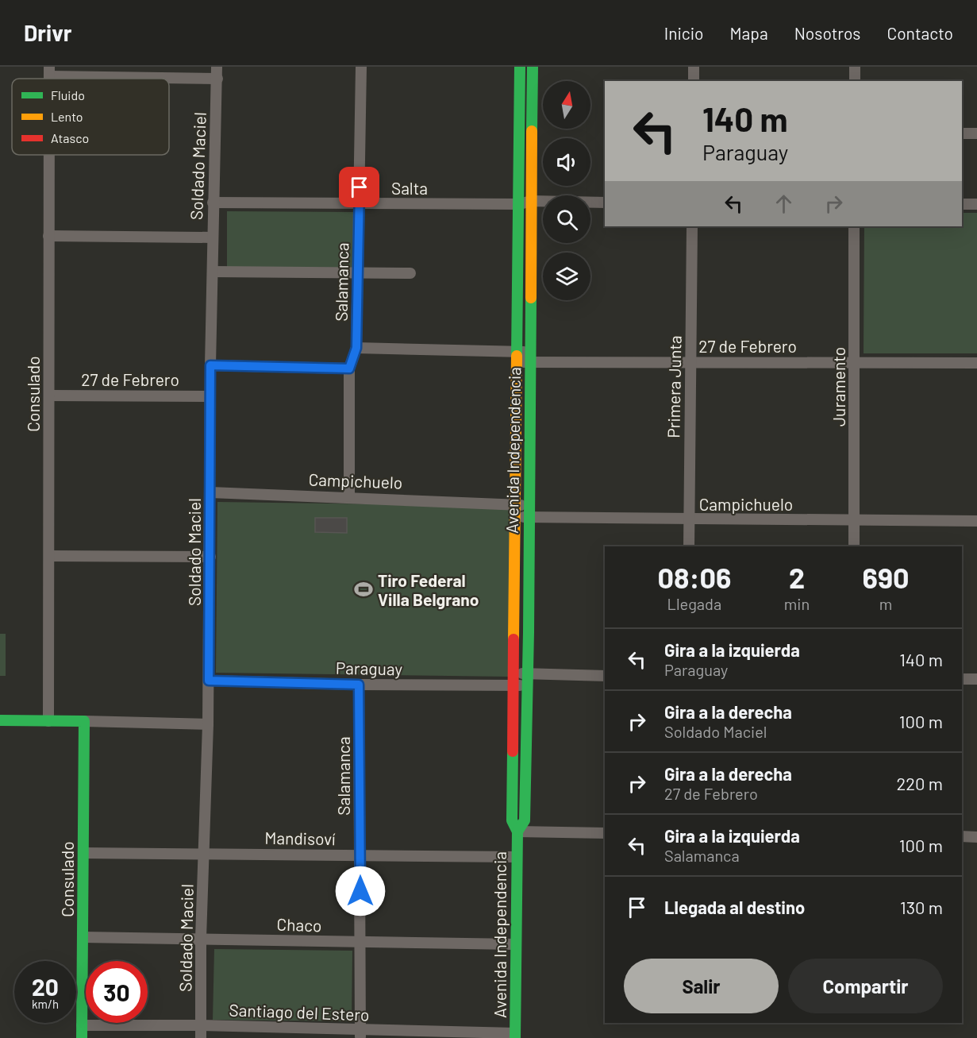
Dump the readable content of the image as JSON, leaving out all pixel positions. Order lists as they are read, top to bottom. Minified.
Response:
{"streets":{"street":["Soldado Maciel","Salta","Salamanca","27 de Febrero","Primera Junta","Juramento","Consulado","Avenida Independencia","Campichuelo","Paraguay","Mandisoví","Chaco","Santiago del Estero"]},"crossings":[["Soldado Maciel","Salta"],["Soldado Maciel","27 de Febrero"],["Soldado Maciel","Campichuelo"],["Soldado Maciel","Paraguay"],["Soldado Maciel","Mandisoví"],["Soldado Maciel","Chaco"],["Soldado Maciel","Santiago del Estero"],["Salta","Salamanca"],["Salta","Avenida Independencia"],["Salamanca","27 de Febrero"],["Salamanca","Campichuelo"],["Salamanca","Paraguay"],["Salamanca","Mandisoví"],["Salamanca","Chaco"],["Salamanca","Santiago del Estero"],["27 de Febrero","Primera Junta"],["27 de Febrero","Juramento"],["27 de Febrero","Consulado"],["27 de Febrero","Avenida Independencia"],["Primera Junta","Campichuelo"],["Juramento","Campichuelo"],["Consulado","Mandisoví"],["Consulado","Chaco"],["Consulado","Santiago del Estero"],["Avenida Independencia","Campichuelo"],["Avenida Independencia","Paraguay"],["Avenida Independencia","Mandisoví"],["Avenida Independencia","Chaco"],["Avenida Independencia","Santiago del Estero"]],"places":{"sports":["Tiro Federal Villa Belgrano"]},"legend":["Fluido","Lento","Atasco"],"north":"top","page":{"header":"Drivr","nav":["Inicio","Mapa","Nosotros","Contacto"],"turn":["140 m","Paraguay"],"eta":["08:06","Llegada","2","min","690","m"],"list":[{"name":"Gira a la izquierda","note":"Paraguay","value":"140 m"},{"name":"Gira a la derecha","note":"Soldado Maciel","value":"100 m"},{"name":"Gira a la derecha","note":"27 de Febrero","value":"220 m"},{"name":"Gira a la izquierda","note":"Salamanca","value":"100 m"},{"name":"Llegada al destino","value":"130 m"}],"buttons":["Salir","Compartir"],"speed":"20 km/h","limit":"30"}}
